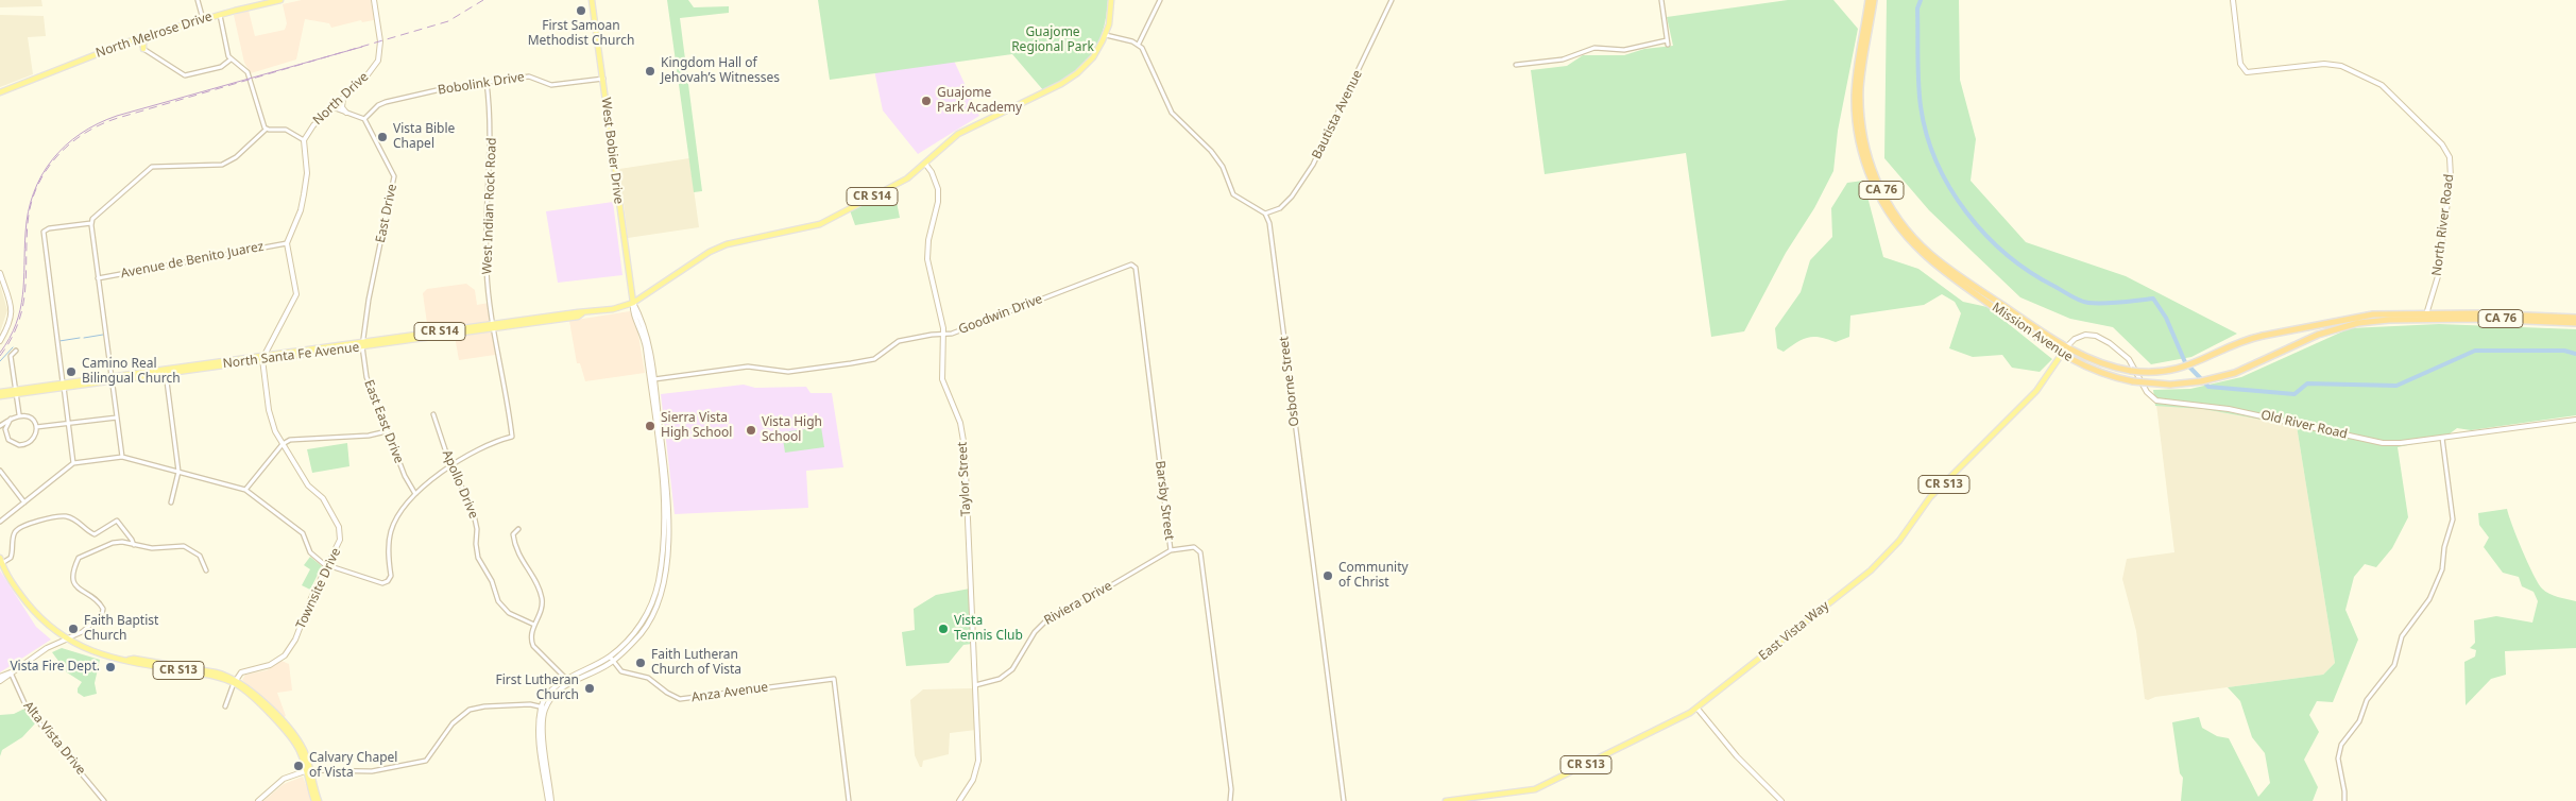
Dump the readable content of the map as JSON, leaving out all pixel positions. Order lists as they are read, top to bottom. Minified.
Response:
{"streets":{"highway":["CA 76","Mission Avenue"],"main road":["North Melrose Drive","North Drive","West Bobier Drive","CR S14","North River Road","North Santa Fe Avenue","Old River Road","Taylor Street","CR S13","Townsite Drive","East Vista Way"],"street":["Bobolink Drive","Bautista Avenue","West Indian Rock Road","East Drive","Avenue de Benito Juarez","Goodwin Drive","Osborne Street","East East Drive","Apollo Drive","Barsby Street","Riviera Drive","Anza Avenue","Alta Vista Drive"]},"crossings":[["Bobolink Drive","West Bobier Drive"],["Bobolink Drive","West Indian Rock Road"],["Bobolink Drive","East Drive"],["Bautista Avenue","Osborne Street"],["West Bobier Drive","North Santa Fe Avenue"],["West Indian Rock Road","North Santa Fe Avenue"],["West Indian Rock Road","Apollo Drive"],["East Drive","North Santa Fe Avenue"],["East Drive","East East Drive"],["North River Road","Mission Avenue"],["Goodwin Drive","Taylor Street"],["Goodwin Drive","Barsby Street"],["Mission Avenue","Old River Road"],["Mission Avenue","East Vista Way"],["North Santa Fe Avenue","East East Drive"],["North Santa Fe Avenue","Taylor Street"],["North Santa Fe Avenue","Townsite Drive"],["Old River Road","East Vista Way"],["Taylor Street","Riviera Drive"],["CR S13","Townsite Drive"],["Barsby Street","Riviera Drive"]],"parks":["Guajome Regional Park"],"places":["First Samoan Methodist Church","Kingdom Hall of Jehovah’s Witnesses","Guajome Park Academy","Vista Bible Chapel","Camino Real Bilingual Church","Sierra Vista High School","Vista High School","Community of Christ","Faith Baptist Church","Vista Tennis Club","Faith Lutheran Church of Vista","Vista Fire Dept.","First Lutheran Church","Calvary Chapel of Vista"]}
